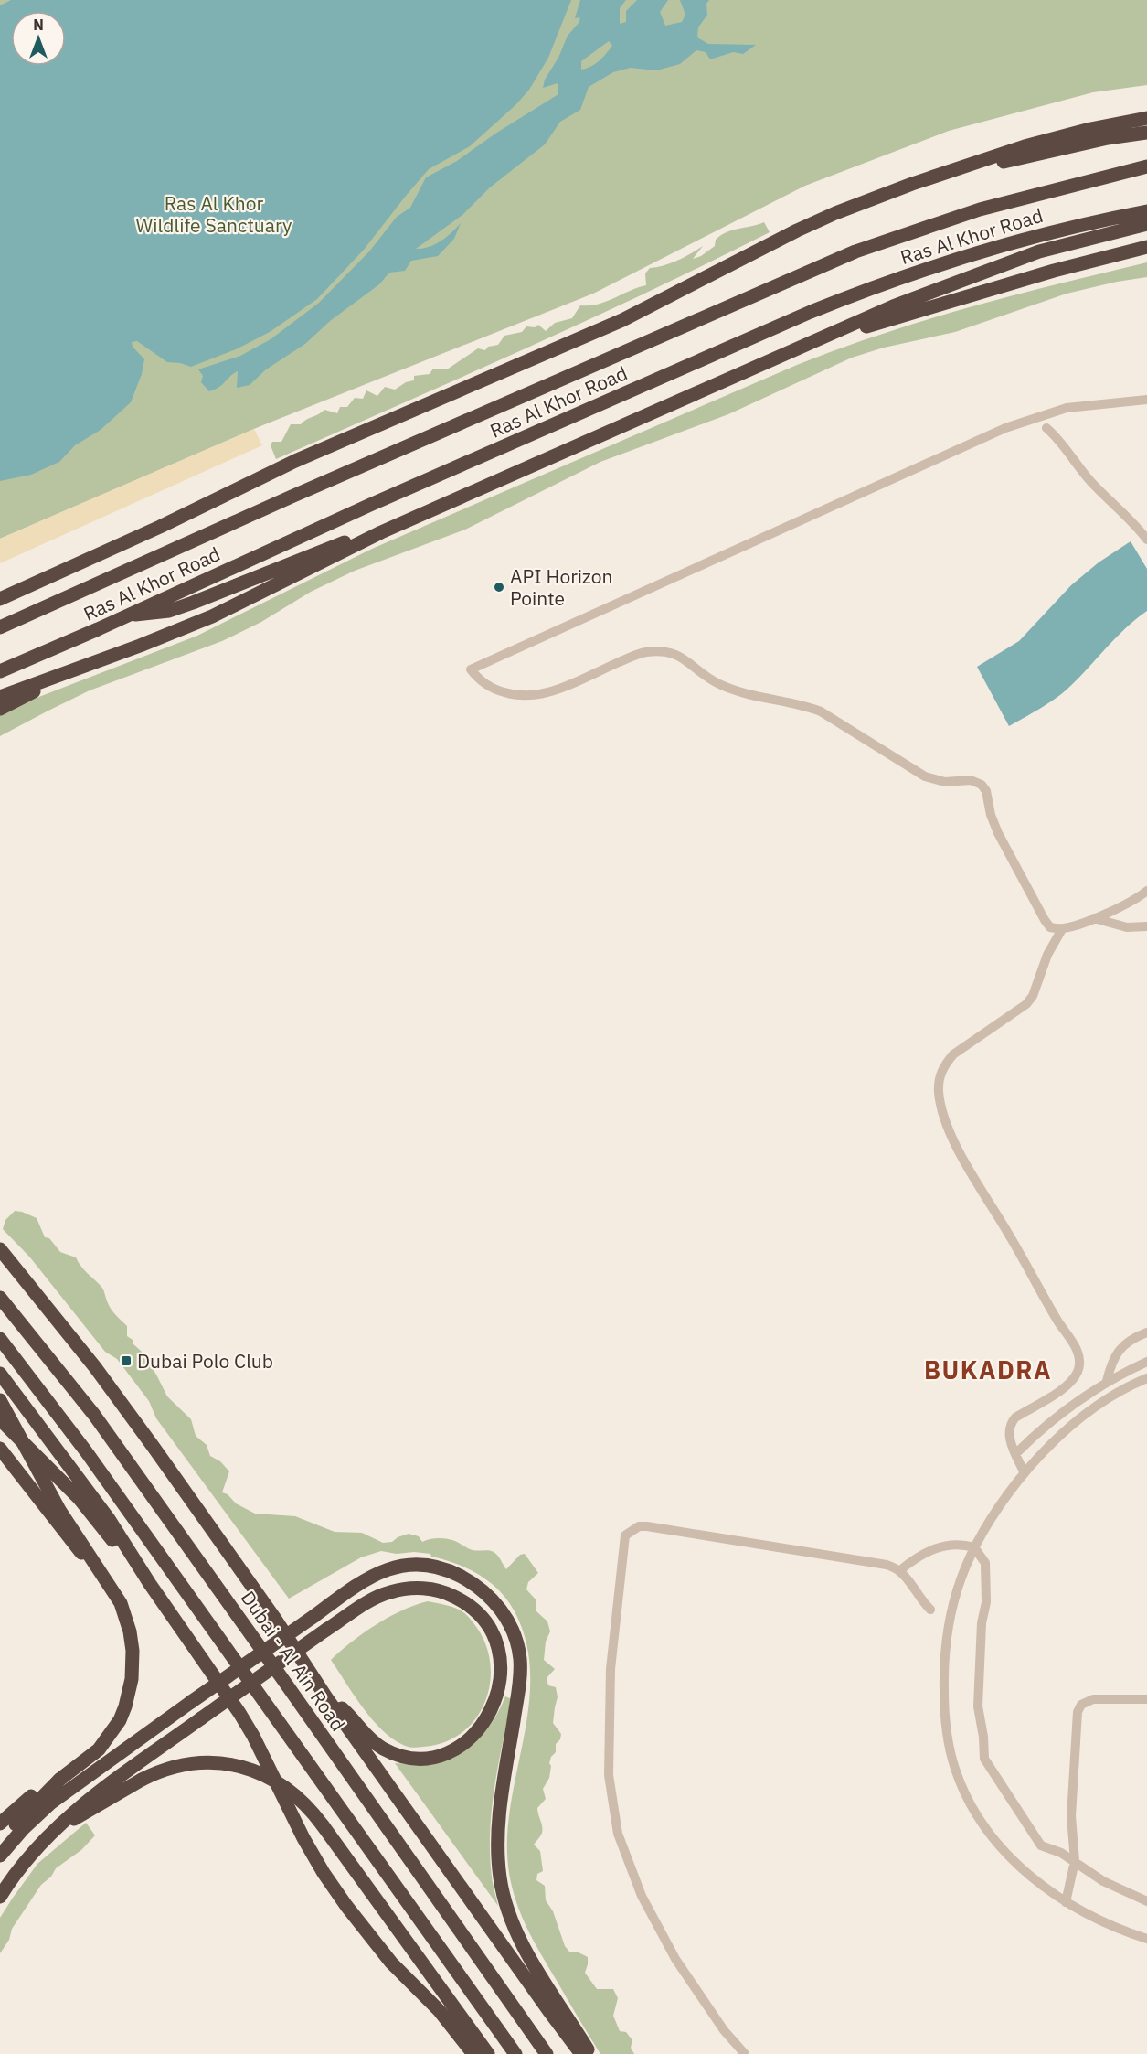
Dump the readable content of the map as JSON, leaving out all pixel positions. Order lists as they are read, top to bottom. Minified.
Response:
{"streets":{"highway":["Ras Al Khor Road","Dubai - Al Ain Road"]},"districts":["BUKADRA"],"parks":["Ras Al Khor Wildlife Sanctuary"],"places":{"other":["API Horizon Pointe"],"transit":["Dubai Polo Club"]},"north":"top"}
